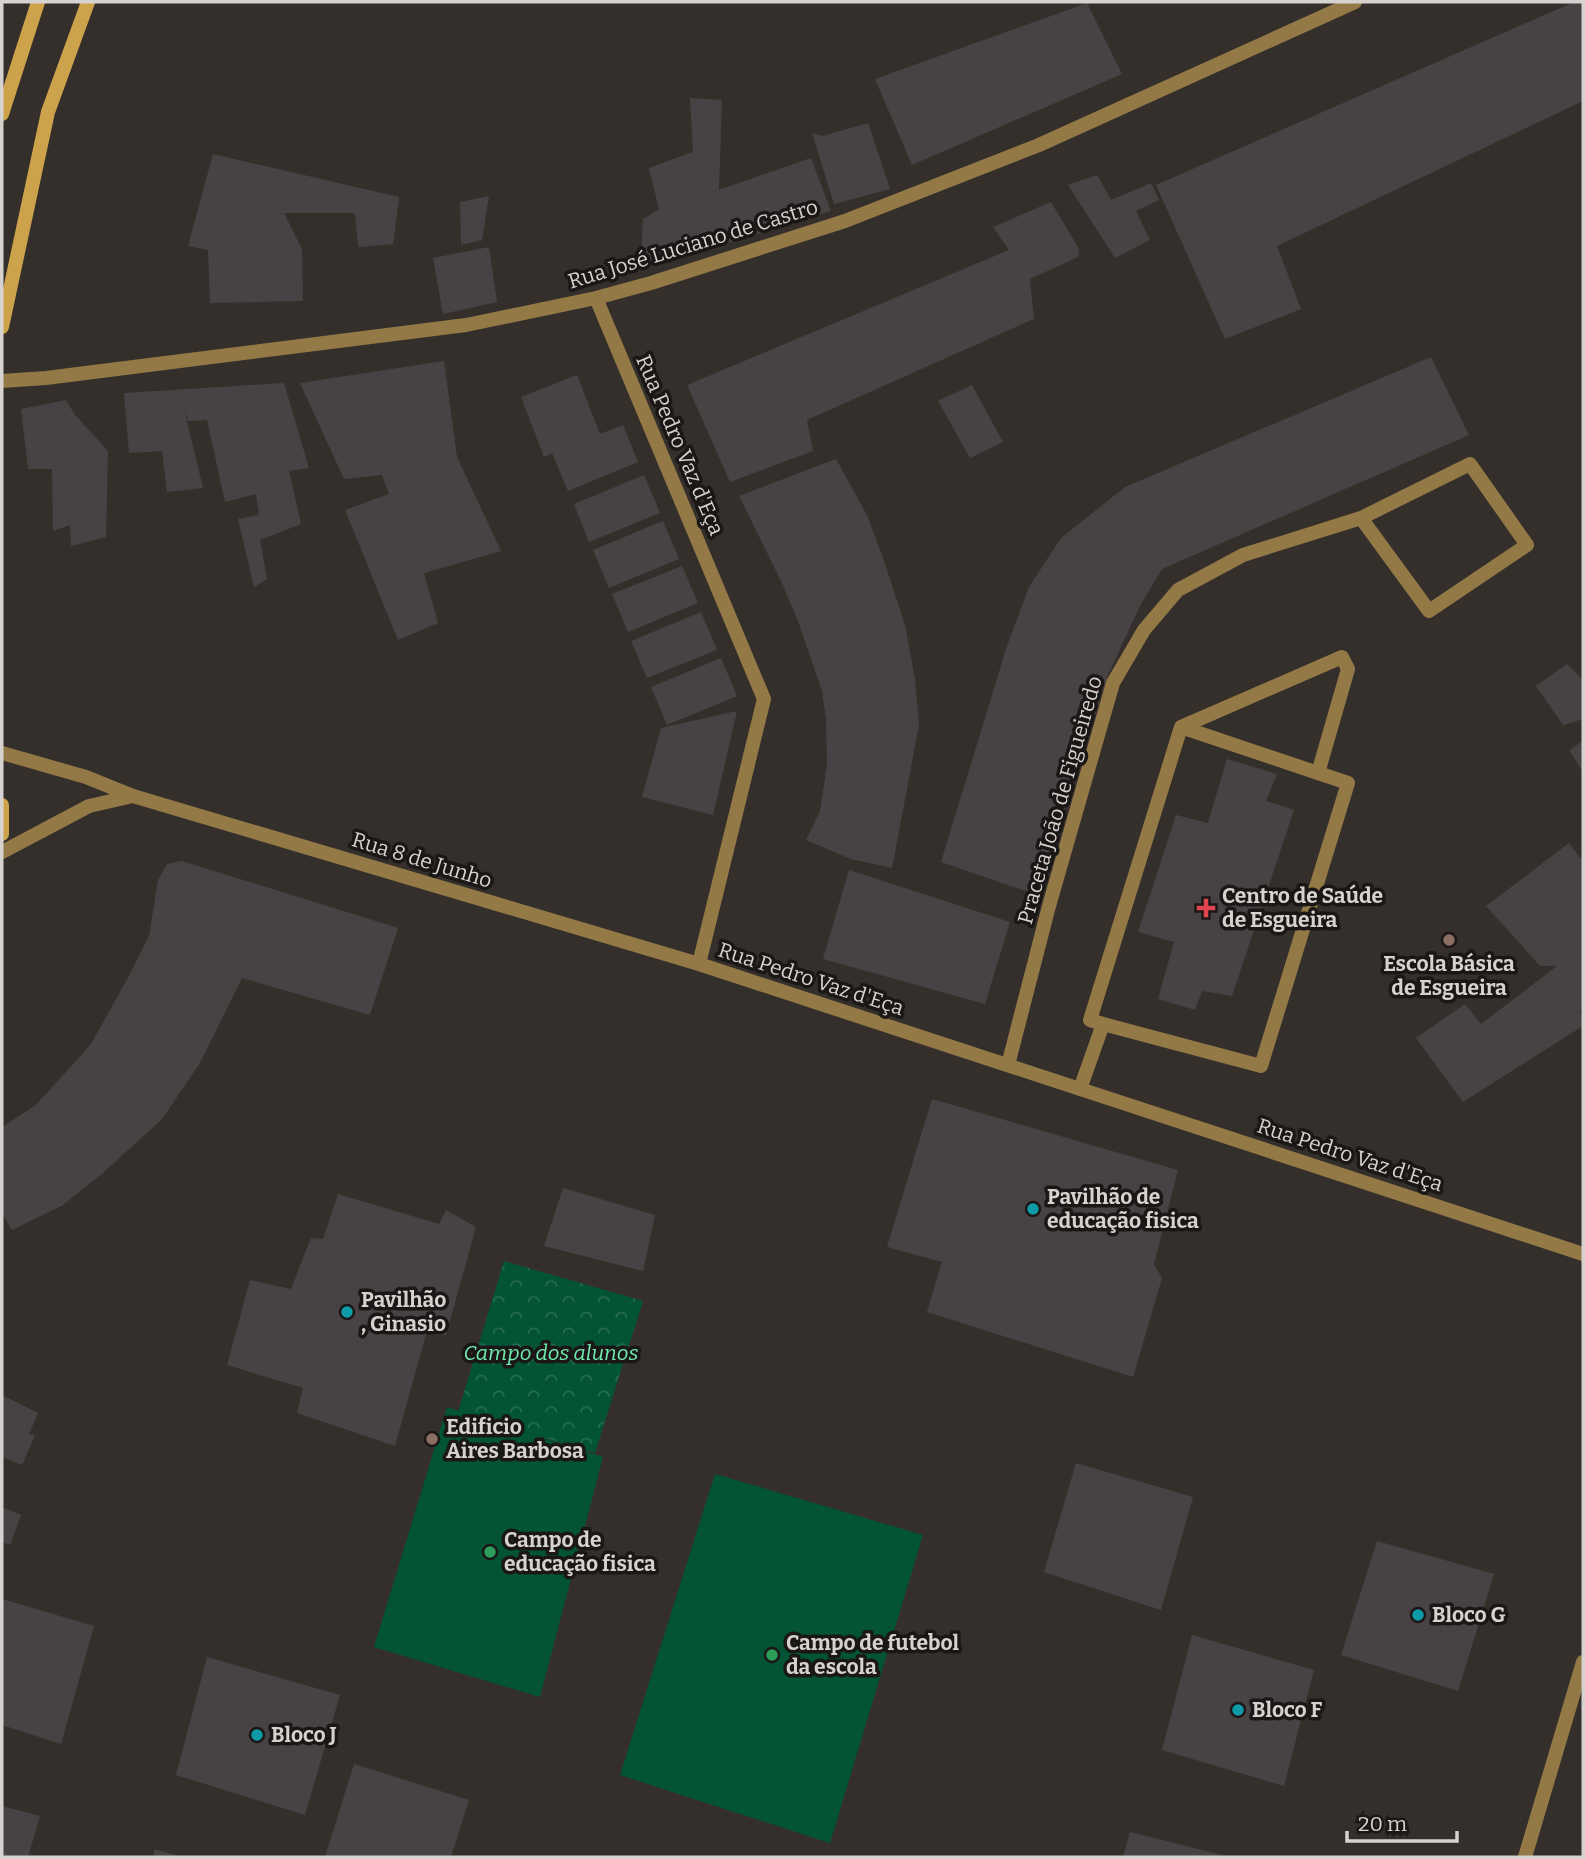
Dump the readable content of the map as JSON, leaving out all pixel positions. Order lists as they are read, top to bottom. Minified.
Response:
{"streets":{"street":["Rua José Luciano de Castro","Rua Pedro Vaz d'Eça","Praceta João de Figueiredo","Rua 8 de Junho"]},"crossings":[["Rua José Luciano de Castro","Rua Pedro Vaz d'Eça"],["Rua Pedro Vaz d'Eça","Praceta João de Figueiredo"],["Rua Pedro Vaz d'Eça","Rua 8 de Junho"]],"parks":["Campo dos alunos"],"places":{"health":["Centro de Saúde de Esgueira"],"other":["Escola Básica de Esgueira","Pavilhão de educação fisica","Pavilhão , Ginasio","Edificio Aires Barbosa","Campo de educação fisica","Bloco G","Campo de futebol da escola","Bloco F","Bloco J"]},"scale_bar":"20 m"}
